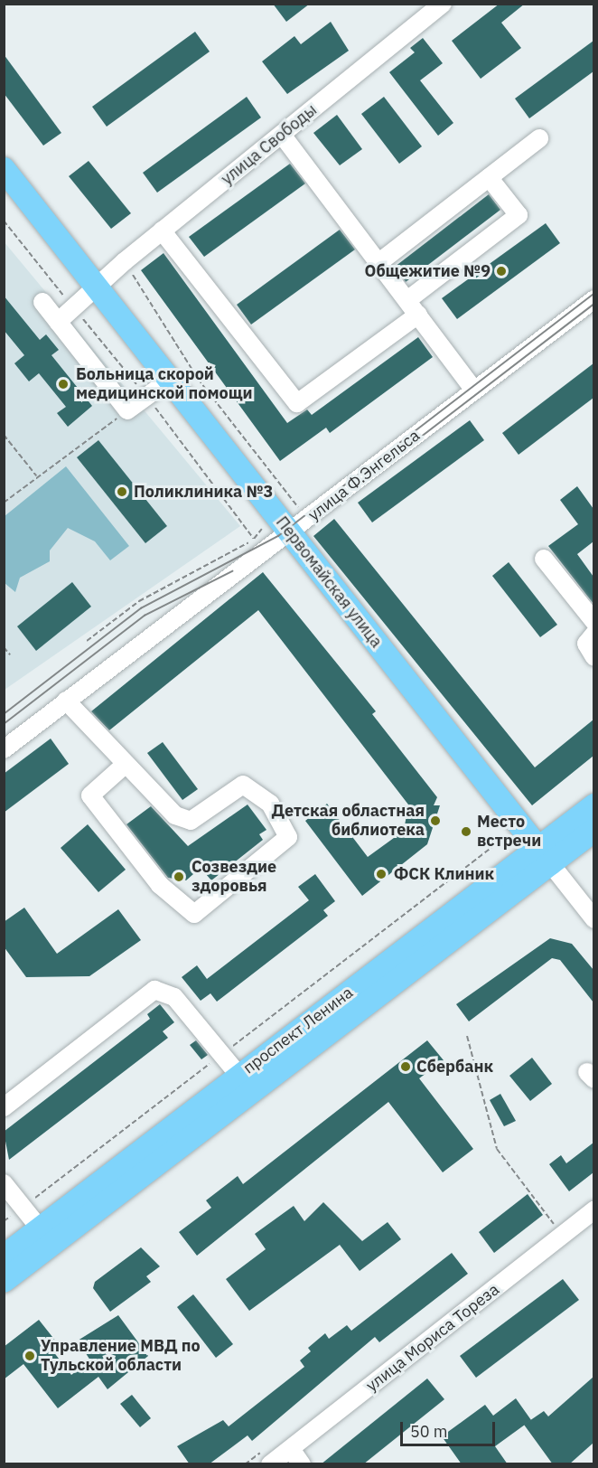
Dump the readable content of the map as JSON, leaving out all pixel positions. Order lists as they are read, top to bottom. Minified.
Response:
{"streets":{"main road":["Первомайская улица","проспект Ленина"],"street":["улица Свободы","улица Ф.Энгельса","улица Мориса Тореза"]},"crossings":[["улица Свободы","Первомайская улица"],["улица Ф.Энгельса","Первомайская улица"],["Первомайская улица","проспект Ленина"]],"places":["Общежитие №9","Больница скорой медицинской помощи","Поликлиника №3","Детская областная библиотека","Место встречи","ФСК Клиник","Созвездие здоровья","Сбербанк","Управление МВД по Тульской области"],"scale_bar":"50 m"}
